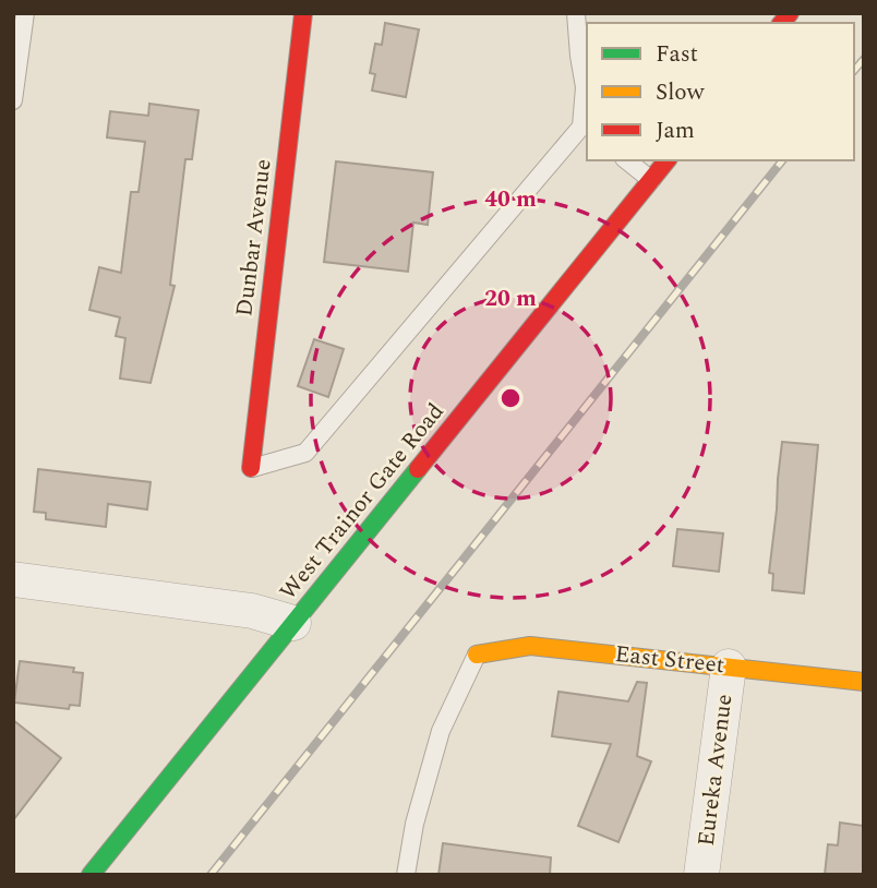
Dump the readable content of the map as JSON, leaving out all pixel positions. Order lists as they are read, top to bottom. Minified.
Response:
{"streets":{"main road":["Dunbar Avenue","West Trainor Gate Road","East Street"],"street":["Eureka Avenue"]},"crossings":[["East Street","Eureka Avenue"]],"legend":["Fast","Slow","Jam"],"rings":["40 m","20 m"]}
